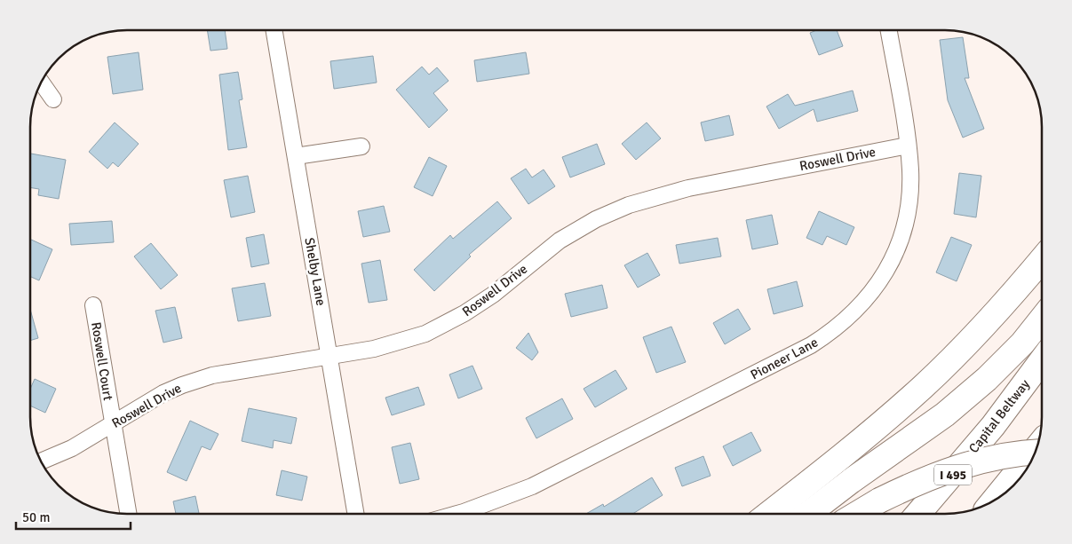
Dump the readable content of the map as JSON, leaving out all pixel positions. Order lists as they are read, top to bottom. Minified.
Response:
{"streets":{"highway":["Capital Beltway","I 495"],"street":["Roswell Drive","Shelby Lane","Pioneer Lane","Roswell Court"]},"crossings":[["Roswell Drive","Shelby Lane"],["Roswell Drive","Pioneer Lane"],["Roswell Drive","Roswell Court"]],"scale_bar":"50 m"}
